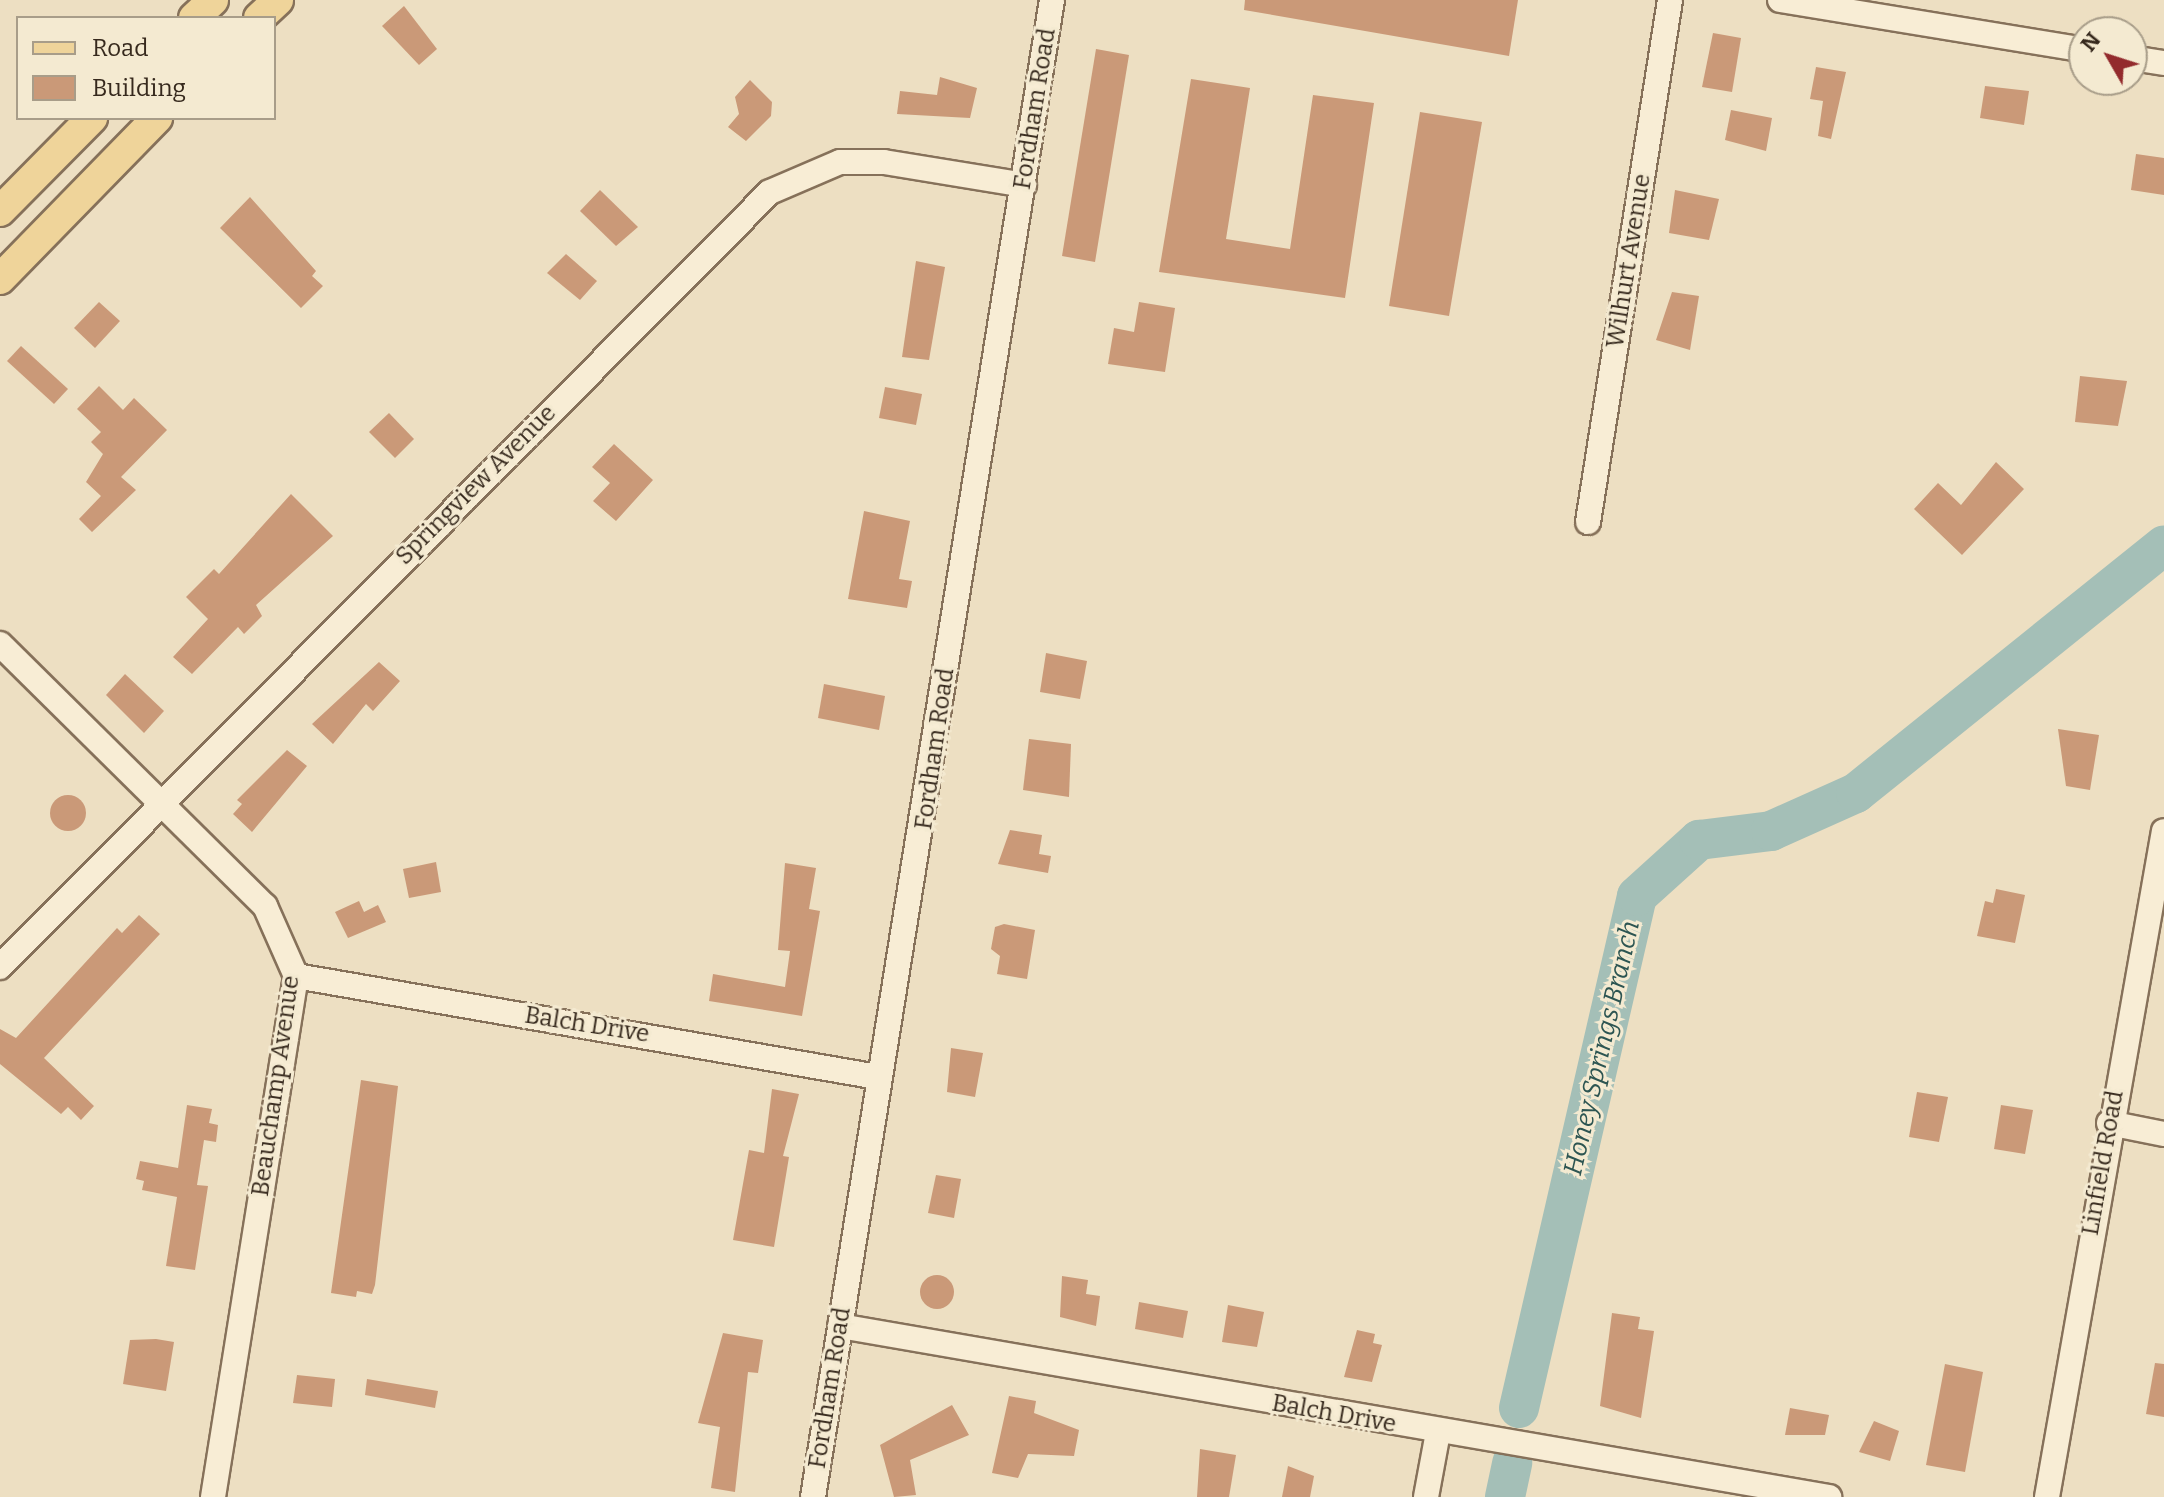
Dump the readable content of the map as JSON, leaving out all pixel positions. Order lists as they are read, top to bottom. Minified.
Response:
{"streets":{"street":["Fordham Road","Wilhurt Avenue","Springview Avenue","Balch Drive","Beauchamp Avenue","Linfield Road"]},"crossings":[["Fordham Road","Springview Avenue"],["Fordham Road","Balch Drive"],["Springview Avenue","Beauchamp Avenue"],["Balch Drive","Beauchamp Avenue"]],"water":["Honey Springs Branch"],"legend":["Road","Building"],"north":"top left"}
